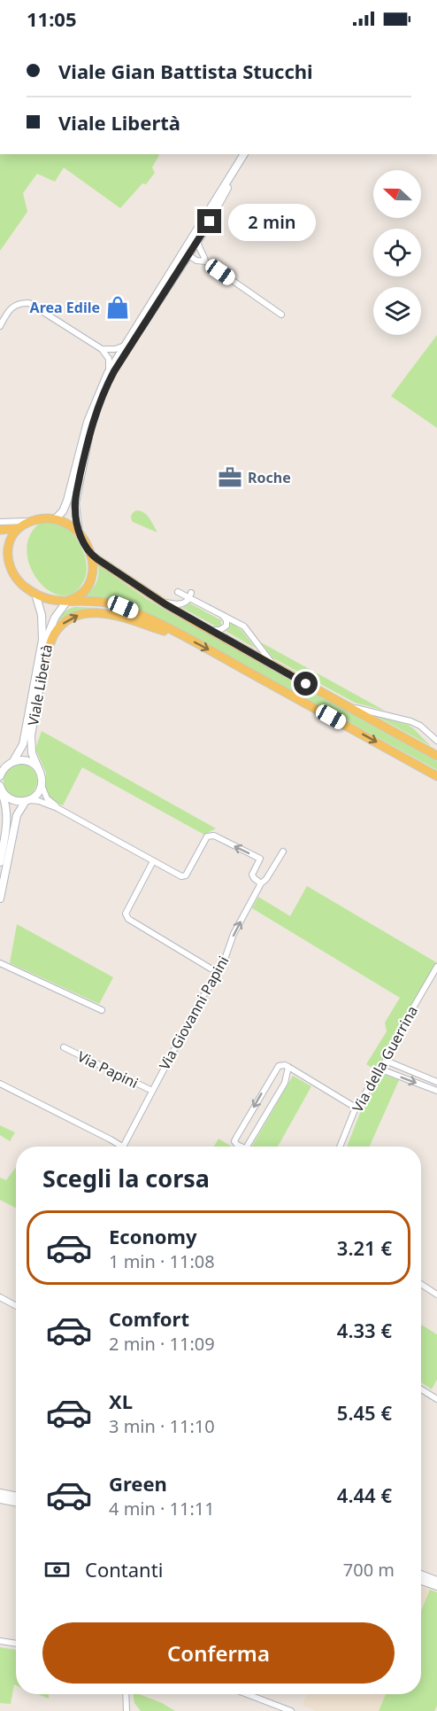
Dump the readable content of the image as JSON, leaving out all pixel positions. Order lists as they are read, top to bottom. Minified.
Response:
{"streets":{"main road":["Viale Libertà"],"street":["Via Giovanni Papini","Via della Guerrina","Via Papini"]},"crossings":[["Via Giovanni Papini","Via Papini"]],"one_way":["Via Giovanni Papini"],"places":{"shop":["Area Edile"],"office":["Roche"]},"north":"left","page":{"status":"11:05","banner":["Viale Gian Battista Stucchi","Viale Libertà"],"bubble":"2 min","heading":"Scegli la corsa","list":[{"name":"Economy","note":"1 min · 11:08","value":"3.21 €"},{"name":"Comfort","note":"2 min · 11:09","value":"4.33 €"},{"name":"XL","note":"3 min · 11:10","value":"5.45 €"},{"name":"Green","note":"4 min · 11:11","value":"4.44 €"}],"pay":["Contanti","700 m"],"buttons":"Conferma"}}
